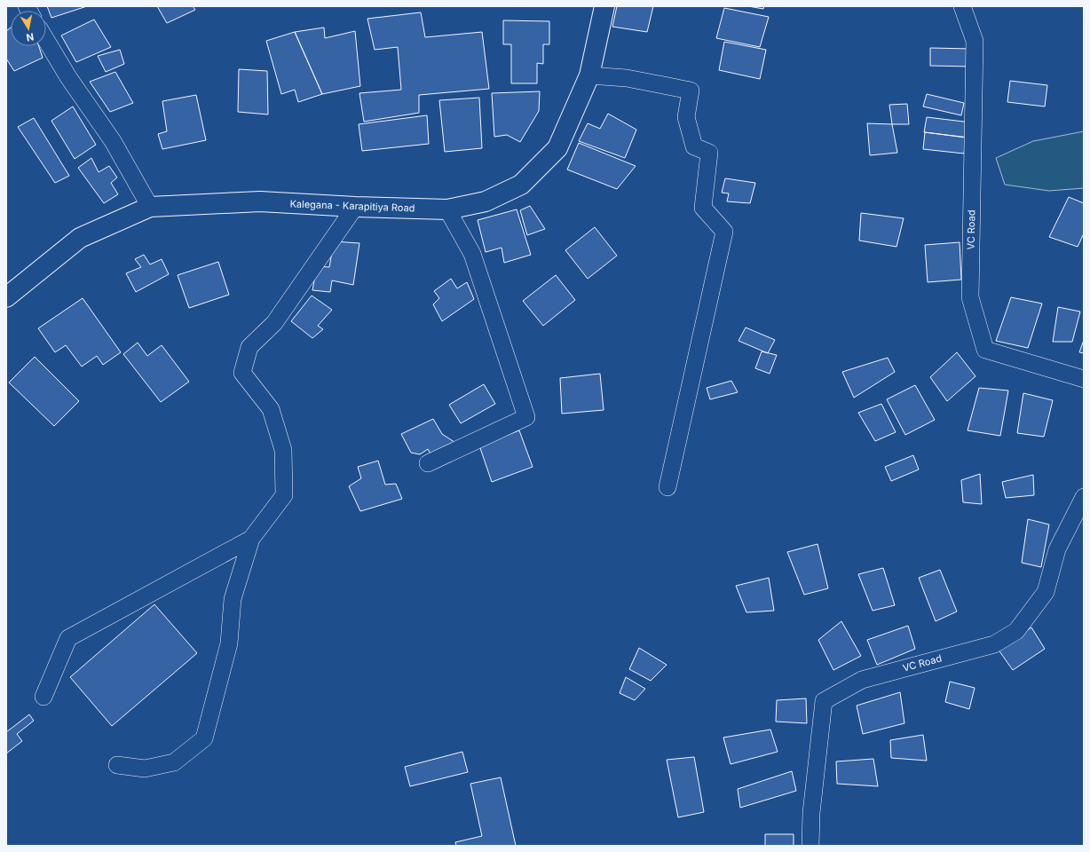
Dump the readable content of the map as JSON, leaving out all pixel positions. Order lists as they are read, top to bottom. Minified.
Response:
{"streets":{"main road":["Kalegana - Karapitiya Road"],"street":["VC Road"]},"north":"bottom"}
